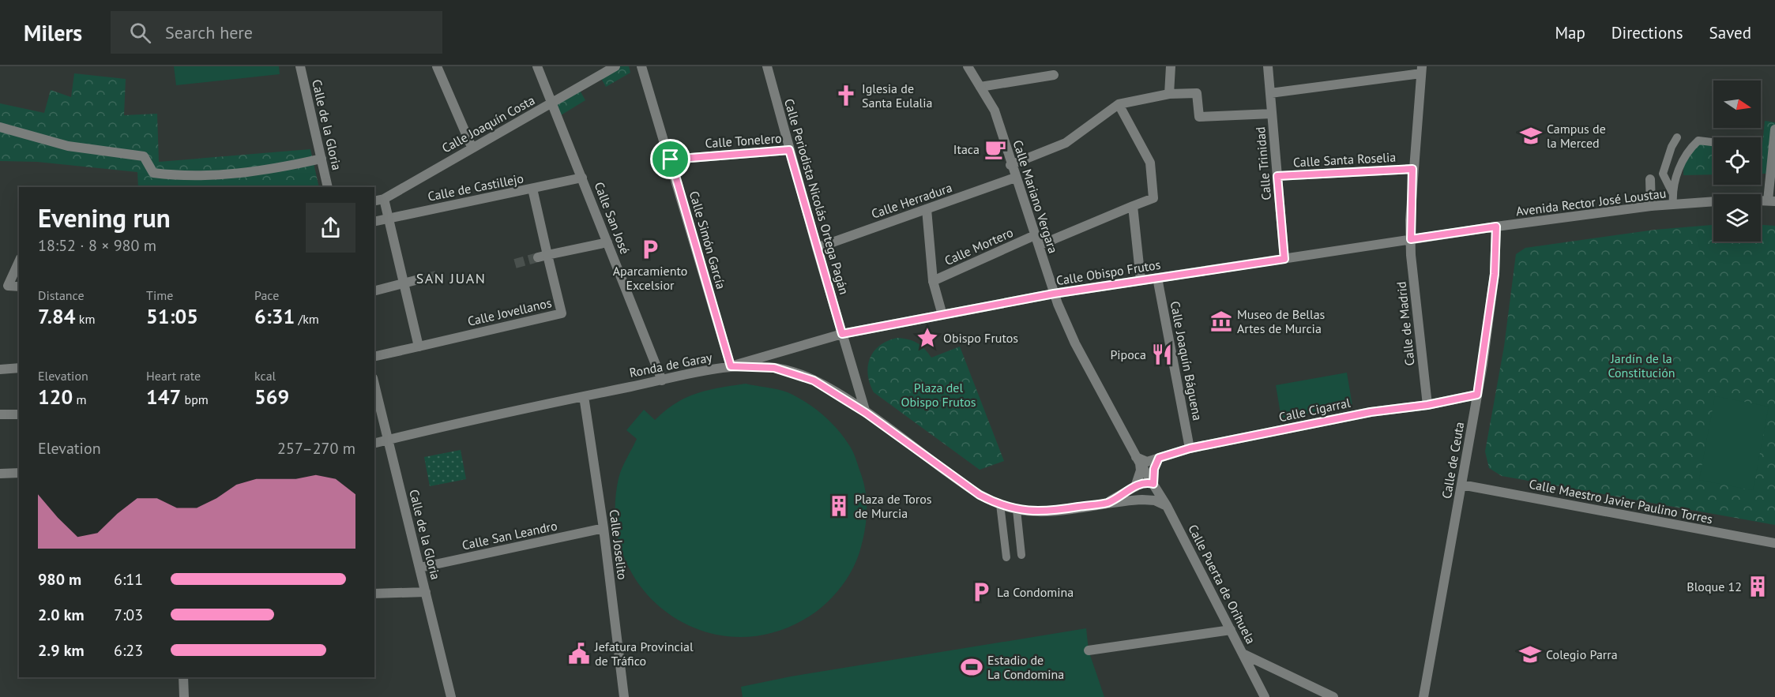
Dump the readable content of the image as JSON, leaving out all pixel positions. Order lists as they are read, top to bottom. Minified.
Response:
{"streets":{"street":["Calle Joaquín Costa","Calle de la Gloria","Calle Tonelero","Calle Santa Roselia","Calle Trinidad","Calle de Castillejo","Calle Periodista Nicolás Ortega Pagán","Calle Mariano Vergara","Calle Herradura","Avenida Rector José Loustau","Calle San José","Calle Simón García","Calle Mortero","Calle Obispo Frutos","Calle Jovellanos","Calle de Madrid","Calle Joaquín Báguena","Ronda de Garay","Calle Cigarral","Calle de Ceuta","Calle Maestro Javier Paulino Torres","Calle San Leandro","Calle Joselito","Calle Puerta de Orihuela"]},"crossings":[["Calle Joaquín Costa","Calle San José"],["Calle de la Gloria","Ronda de Garay"],["Calle de la Gloria","Calle San Leandro"],["Calle Tonelero","Calle Periodista Nicolás Ortega Pagán"],["Calle Tonelero","Calle Simón García"],["Calle Santa Roselia","Calle Trinidad"],["Calle Santa Roselia","Calle de Madrid"],["Calle Trinidad","Calle Obispo Frutos"],["Calle de Castillejo","Calle San José"],["Calle Periodista Nicolás Ortega Pagán","Calle Herradura"],["Calle Periodista Nicolás Ortega Pagán","Calle Obispo Frutos"],["Calle Periodista Nicolás Ortega Pagán","Ronda de Garay"],["Calle Mariano Vergara","Calle Herradura"],["Calle Mariano Vergara","Calle Mortero"],["Calle Mariano Vergara","Calle Obispo Frutos"],["Calle Mariano Vergara","Ronda de Garay"],["Calle Mariano Vergara","Calle Cigarral"],["Calle Mariano Vergara","Calle Puerta de Orihuela"],["Avenida Rector José Loustau","Calle Obispo Frutos"],["Avenida Rector José Loustau","Calle de Madrid"],["Avenida Rector José Loustau","Calle de Ceuta"],["Calle San José","Ronda de Garay"],["Calle Simón García","Calle Obispo Frutos"],["Calle Simón García","Ronda de Garay"],["Calle Obispo Frutos","Calle de Madrid"],["Calle Obispo Frutos","Calle Joaquín Báguena"],["Calle Obispo Frutos","Ronda de Garay"],["Calle de Madrid","Calle Cigarral"],["Calle Joaquín Báguena","Calle Cigarral"],["Ronda de Garay","Calle Joselito"],["Ronda de Garay","Calle Puerta de Orihuela"],["Calle Cigarral","Calle de Ceuta"],["Calle de Ceuta","Calle Maestro Javier Paulino Torres"],["Calle San Leandro","Calle Joselito"]],"districts":["SAN JUAN"],"parks":["Jardín de la Constitución","Plaza del Obispo Frutos"],"places":{"church":["Iglesia de Santa Eulalia"],"school or university":["Campus de la Merced","Colegio Parra"],"cafe":["Itaca"],"parking":["Aparcamiento Excelsior","La Condomina"],"museum":["Museo de Bellas Artes de Murcia"],"place":["Obispo Frutos"],"restaurant":["Pipoca"],"building":["Plaza de Toros de Murcia","Bloque 12"],"public building":["Jefatura Provincial de Tráfico"],"sports":["Estadio de La Condomina"]},"north":"right","page":{"header":"Milers","search":"Search here","nav":["Map","Directions","Saved"],"heading":["Evening run","18:52 · 8 × 980 m"],"stats":[["Distance","7.84 km"],["Time","51:05"],["Pace","6:31 /km"],["Elevation","120 m"],["Heart rate","147 bpm"],["kcal","569"]],"chart":["Elevation","257–270 m"],"list":[{"name":"980 m","note":"6:11"},{"name":"2.0 km","note":"7:03"},{"name":"2.9 km","note":"6:23"}]}}
